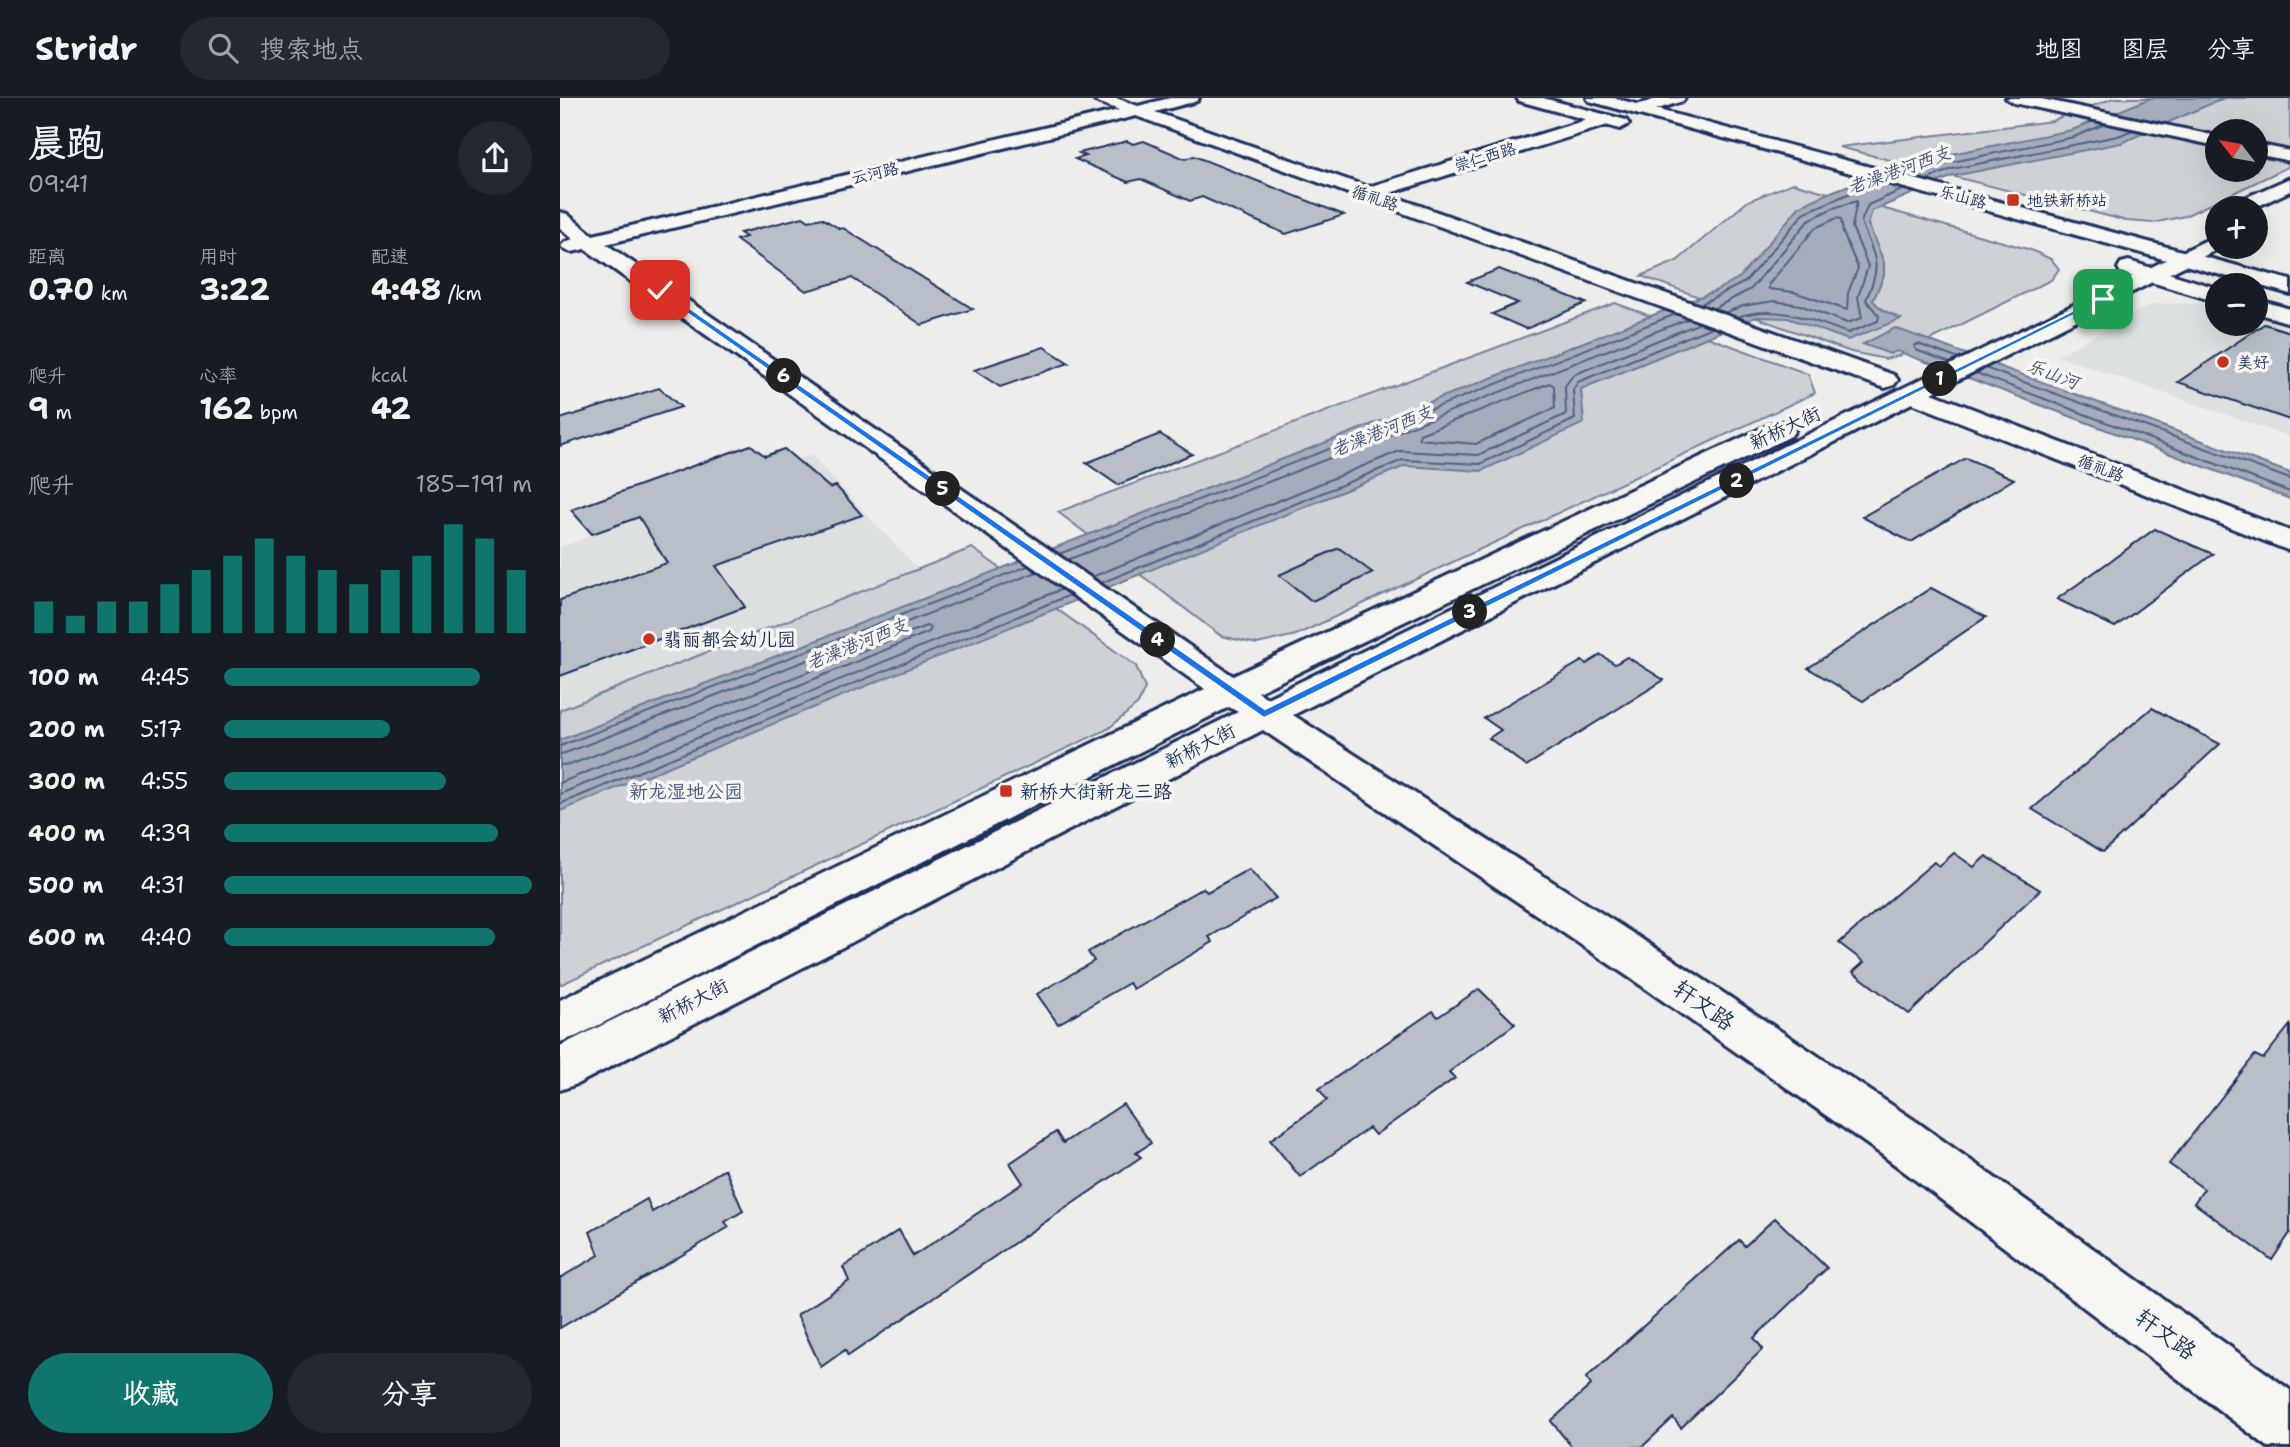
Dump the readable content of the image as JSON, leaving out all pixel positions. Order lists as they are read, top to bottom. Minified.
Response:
{"streets":{"street":["崇仁西路","云河路","乐山路","循礼路","新桥大街","轩文路"]},"crossings":[["崇仁西路","循礼路"],["云河路","循礼路"],["云河路","轩文路"],["乐山路","新桥大街"],["循礼路","新桥大街"],["新桥大街","轩文路"]],"water":["老澡港河西支","乐山河"],"parks":["新龙湿地公园"],"places":{"transit":["地铁新桥站","新桥大街新龙三路"],"other":["美好","翡丽都会幼儿园"]},"north":"top left","page":{"header":"Stridr","search":"搜索地点","nav":["地图","图层","分享"],"heading":["晨跑","09:41"],"map_buttons":["+","−"],"stats":[["距离","0.70 km"],["用时","3:22"],["配速","4:48 /km"],["爬升","9 m"],["心率","162 bpm"],["kcal","42"]],"pins":["6","1","2","5","3","4"],"chart":["爬升","185–191 m"],"list":[{"name":"100 m","note":"4:45"},{"name":"200 m","note":"5:17"},{"name":"300 m","note":"4:55"},{"name":"400 m","note":"4:39"},{"name":"500 m","note":"4:31"},{"name":"600 m","note":"4:40"}],"buttons":["收藏","分享"]}}
